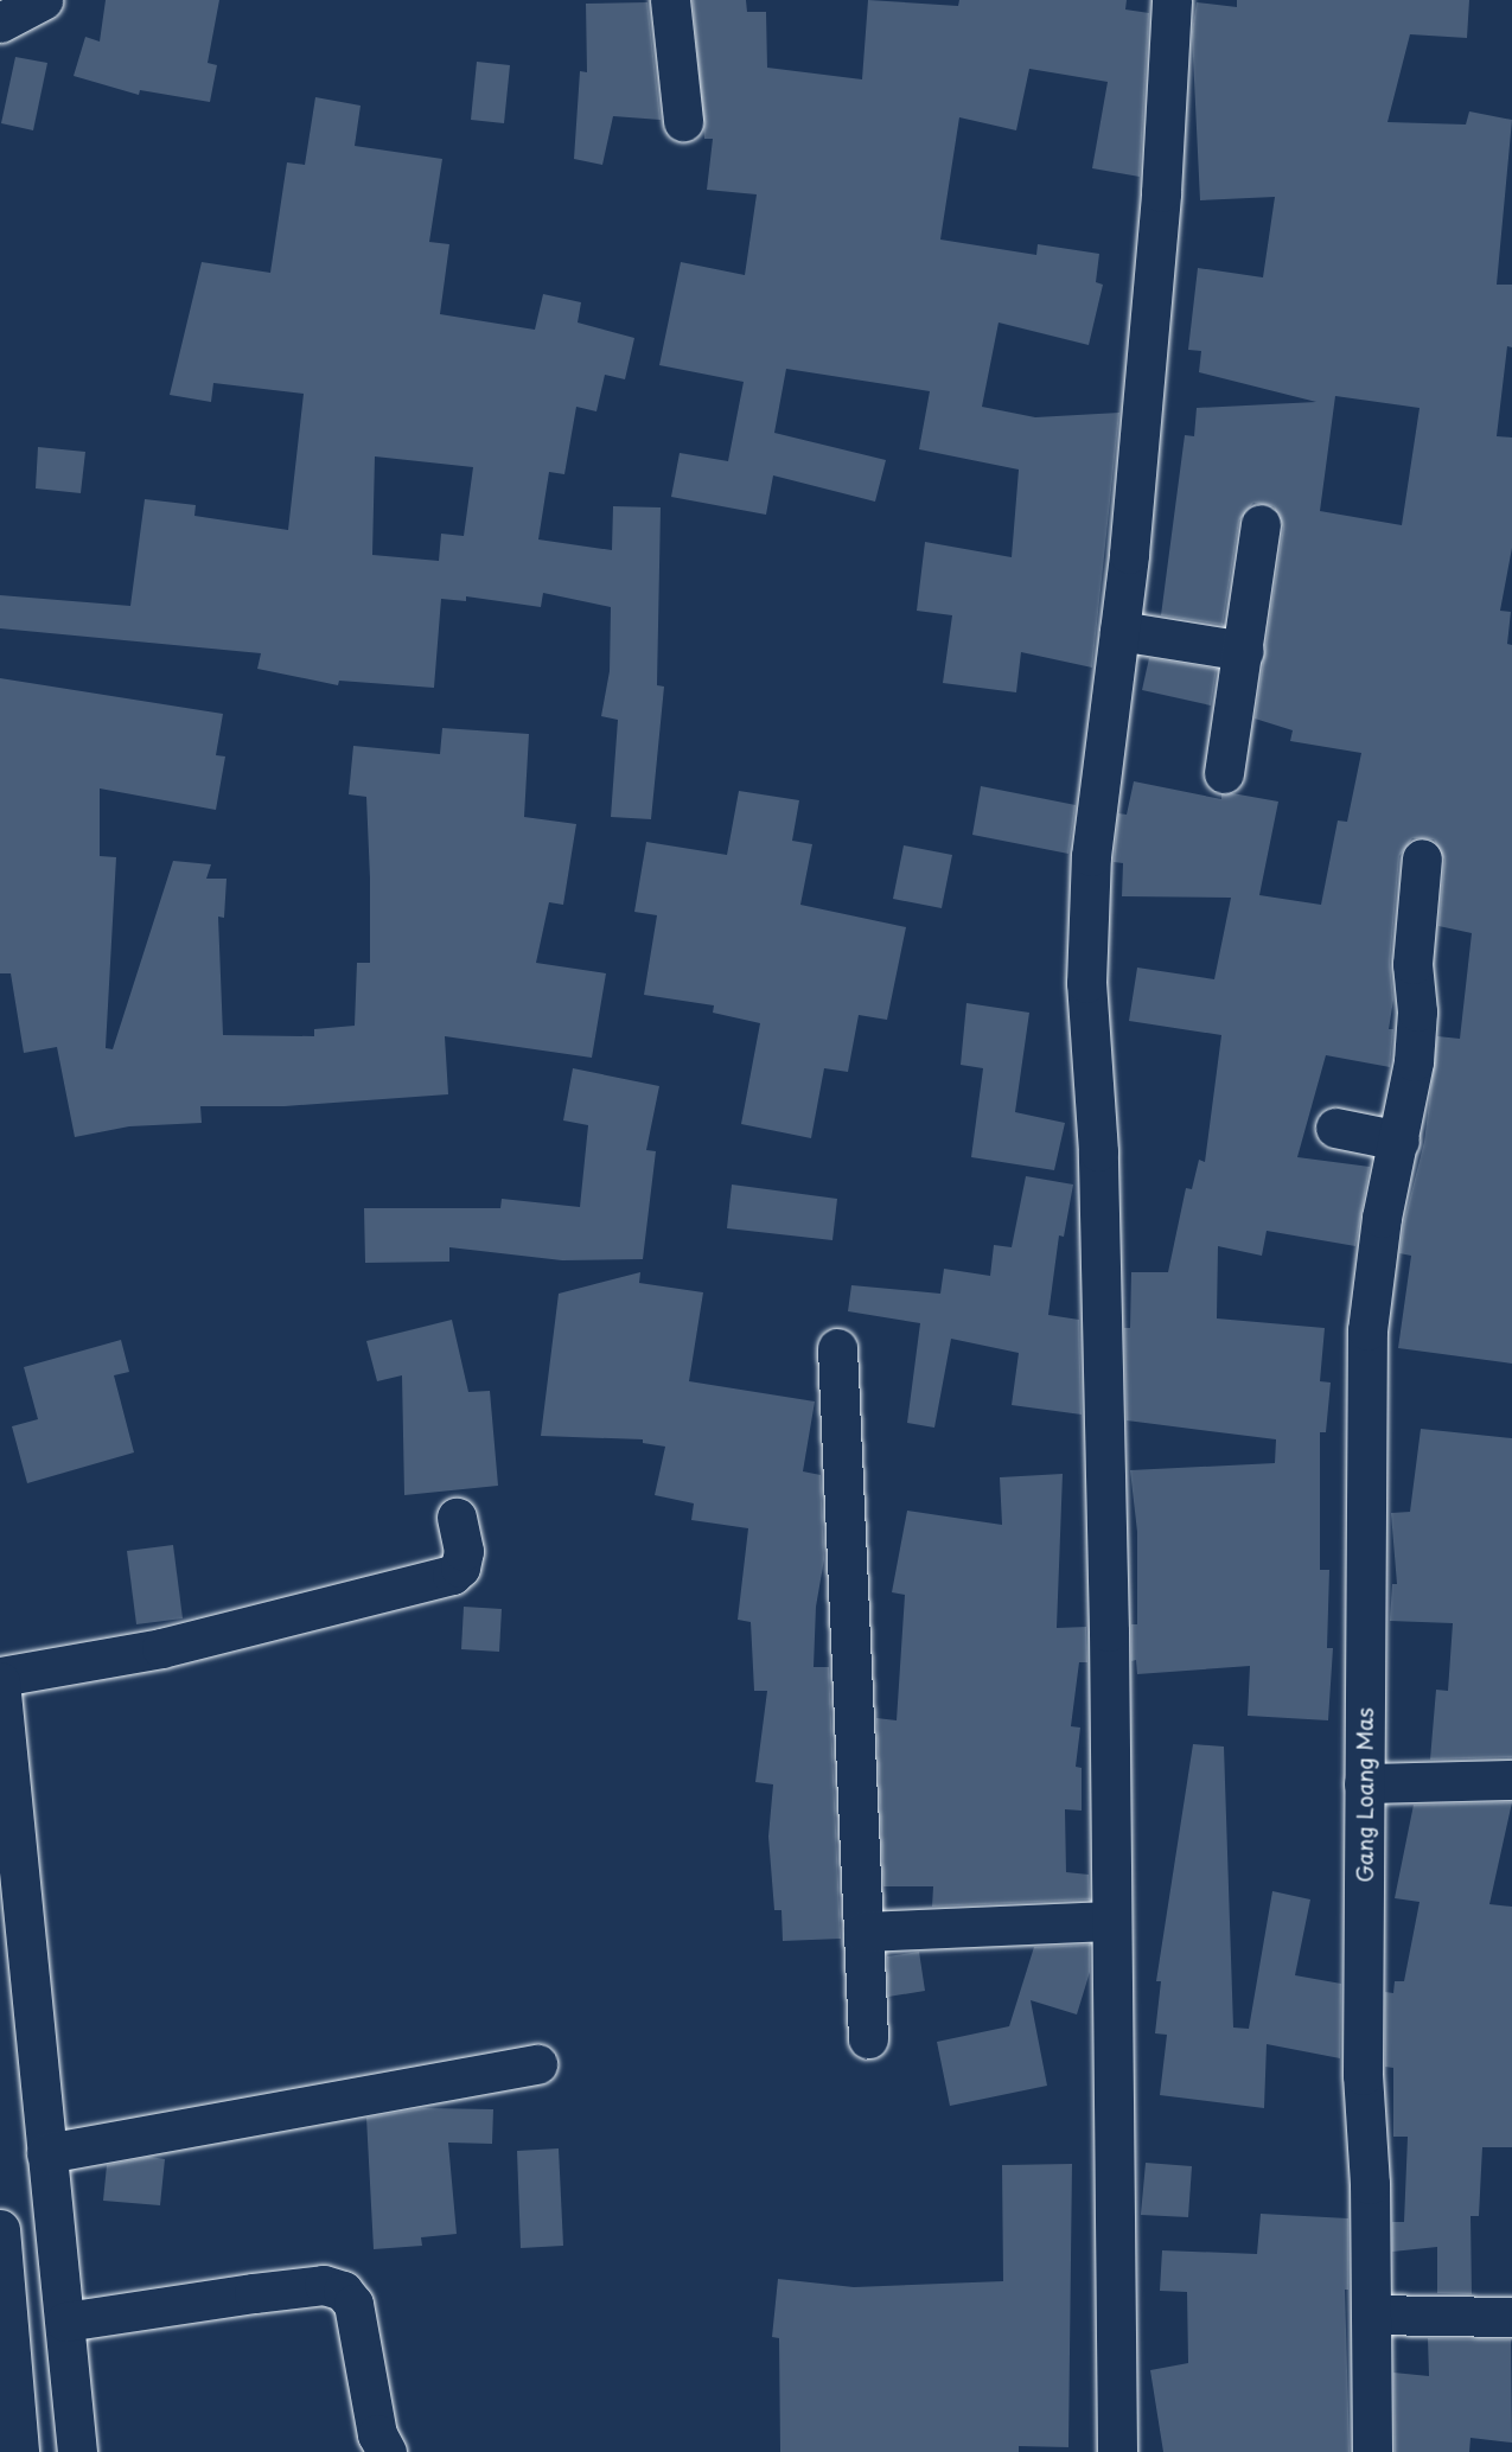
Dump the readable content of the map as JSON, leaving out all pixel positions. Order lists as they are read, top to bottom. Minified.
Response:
{"streets":{"street":["Gang Loang Mas"]}}
